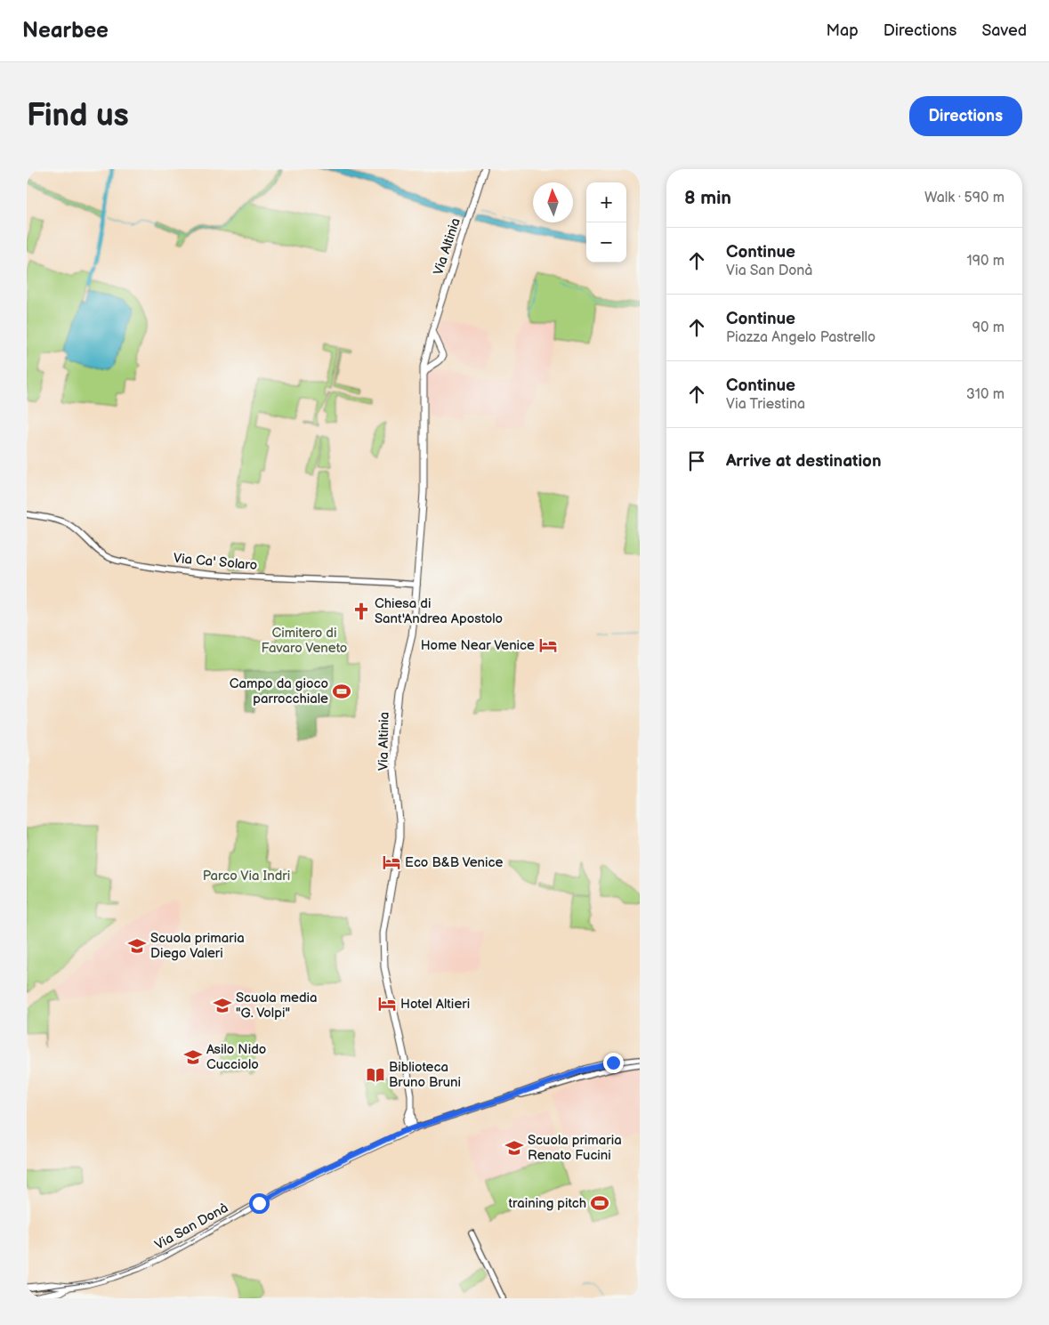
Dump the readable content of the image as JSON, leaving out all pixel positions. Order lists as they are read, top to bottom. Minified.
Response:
{"streets":{"main road":["Via Altinia","Via San Donà"],"street":["Via Ca' Solaro"]},"crossings":[["Via Altinia","Via Ca' Solaro"],["Via Altinia","Via San Donà"]],"parks":["Cimitero di Favaro Veneto","Parco Via Indri"],"places":{"church":["Chiesa di Sant'Andrea Apostolo"],"hotel":["Home Near Venice","Eco B&B Venice","Hotel Altieri"],"sports":["Campo da gioco parrocchiale","training pitch"],"school or university":["Scuola primaria Diego Valeri","Scuola media \"G. Volpi\"","Asilo Nido Cucciolo","Scuola primaria Renato Fucini"],"library":["Biblioteca Bruno Bruni"]},"north":"top","page":{"header":"Nearbee","nav":["Map","Directions","Saved"],"buttons":"Directions","title":"Find us","heading":["8 min","Walk · 590 m"],"map_buttons":["+","−"],"list":[["Continue","Via San Donà","190 m"],["Continue","Piazza Angelo Pastrello","90 m"],["Continue","Via Triestina","310 m"],"Arrive at destination"]}}
